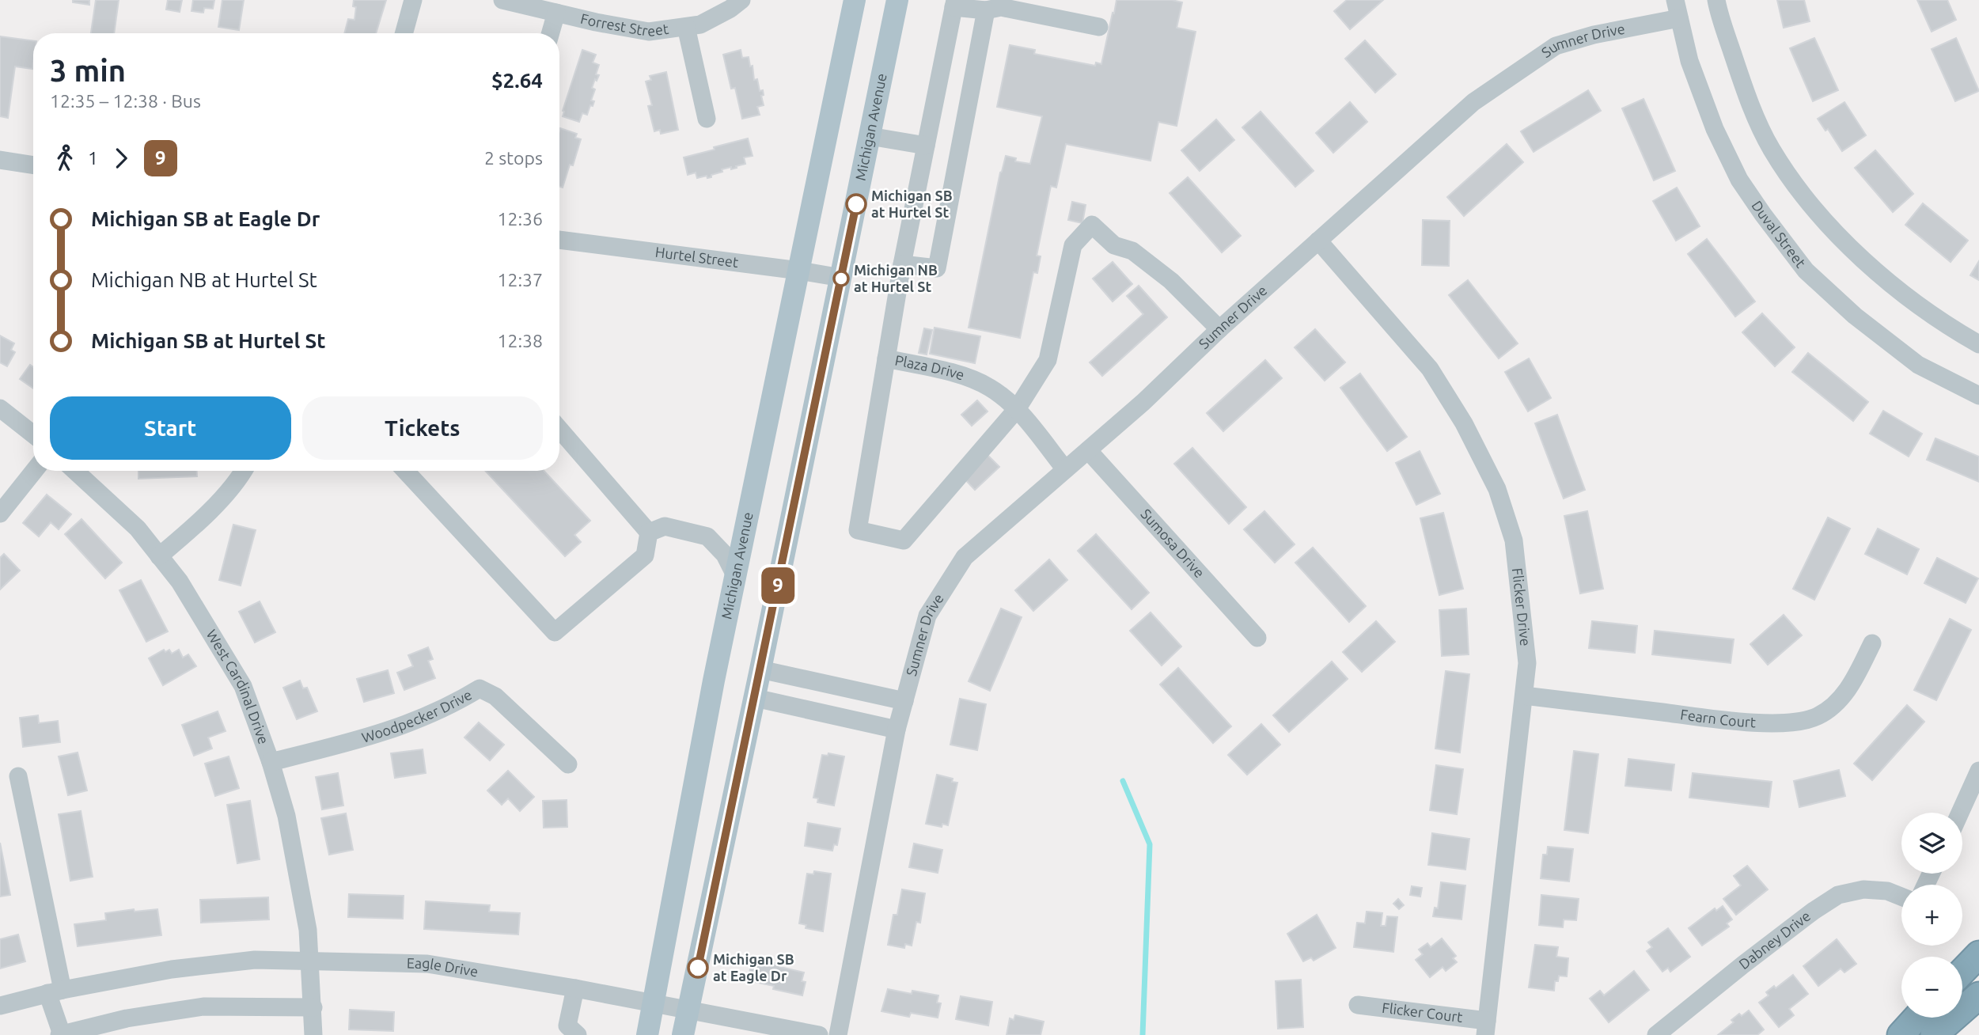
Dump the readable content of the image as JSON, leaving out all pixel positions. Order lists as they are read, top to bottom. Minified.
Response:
{"streets":{"main road":["Michigan Avenue"],"street":["Forrest Street","Sumner Drive","Duval Street","Hurtel Street","Plaza Drive","Sumosa Drive","Flicker Drive","West Cardinal Drive","Woodpecker Drive","Fearn Court","Dabney Drive","Eagle Drive","Flicker Court"]},"crossings":[["Sumner Drive","Duval Street"],["Sumner Drive","Plaza Drive"],["Sumner Drive","Sumosa Drive"],["Sumner Drive","Flicker Drive"],["Michigan Avenue","Hurtel Street"],["Michigan Avenue","Eagle Drive"],["Flicker Drive","Fearn Court"],["Flicker Drive","Flicker Court"],["West Cardinal Drive","Woodpecker Drive"],["West Cardinal Drive","Eagle Drive"]],"places":["Michigan SB at Hurtel St","Michigan NB at Hurtel St","Michigan SB at Eagle Dr"],"lines":["bus line 9"],"page":{"on_map":"9","heading":["3 min","12:35 – 12:38 · Bus","$2.64"],"legs":["1","9","2 stops"],"list":[{"name":"Michigan SB at Eagle Dr","value":"12:36"},{"name":"Michigan NB at Hurtel St","value":"12:37"},{"name":"Michigan SB at Hurtel St","value":"12:38"}],"buttons":["Start","Tickets"],"map_buttons":["+","−"]}}
